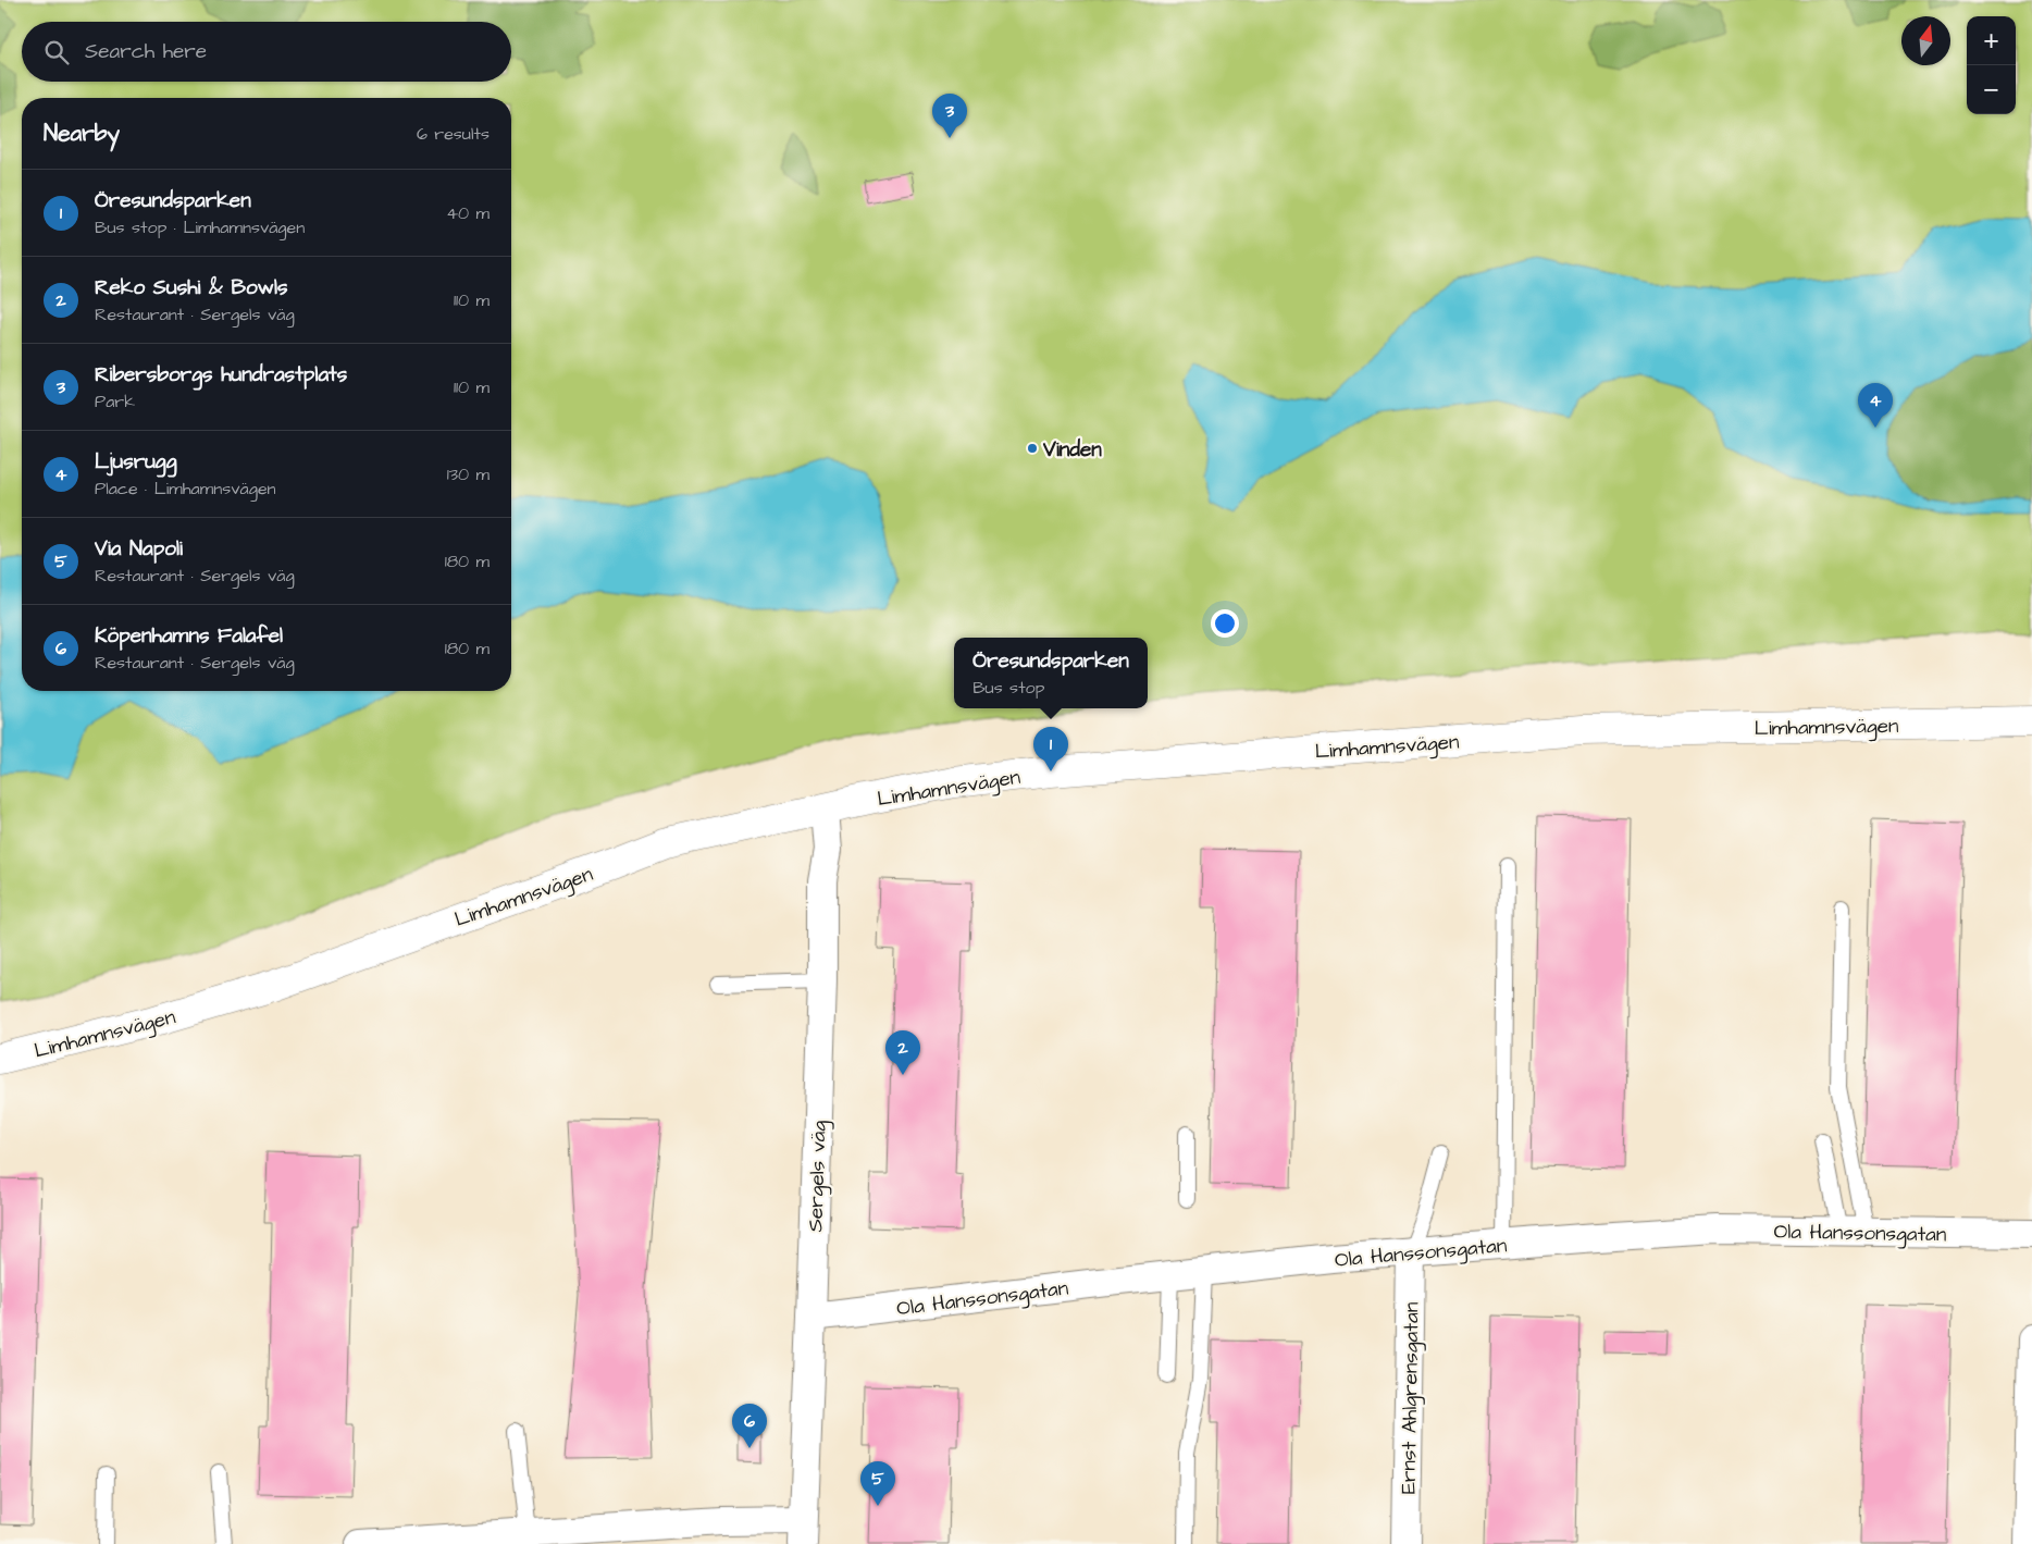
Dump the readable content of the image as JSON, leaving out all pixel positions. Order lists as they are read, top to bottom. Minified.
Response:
{"streets":{"main road":["Limhamnsvägen"],"street":["Sergels väg","Ola Hanssonsgatan","Ernst Ahlgrensgatan"]},"crossings":[["Limhamnsvägen","Sergels väg"],["Sergels väg","Ola Hanssonsgatan"],["Ola Hanssonsgatan","Ernst Ahlgrensgatan"]],"places":["Vinden"],"north":"top","page":{"map_buttons":["+","−"],"search":"Search here","pins":["3","4","1","2","6","5"],"heading":["Nearby","6 results"],"list":[{"mark":"1","name":"Öresundsparken","note":"Bus stop · Limhamnsvägen","value":"40 m"},{"mark":"2","name":"Reko Sushi & Bowls","note":"Restaurant · Sergels väg","value":"110 m"},{"mark":"3","name":"Ribersborgs hundrastplats","note":"Park","value":"110 m"},{"mark":"4","name":"Ljusrugg","note":"Place · Limhamnsvägen","value":"130 m"},{"mark":"5","name":"Via Napoli","note":"Restaurant · Sergels väg","value":"180 m"},{"mark":"6","name":"Köpenhamns Falafel","note":"Restaurant · Sergels väg","value":"180 m"}],"popup":["Öresundsparken","Bus stop"]}}
